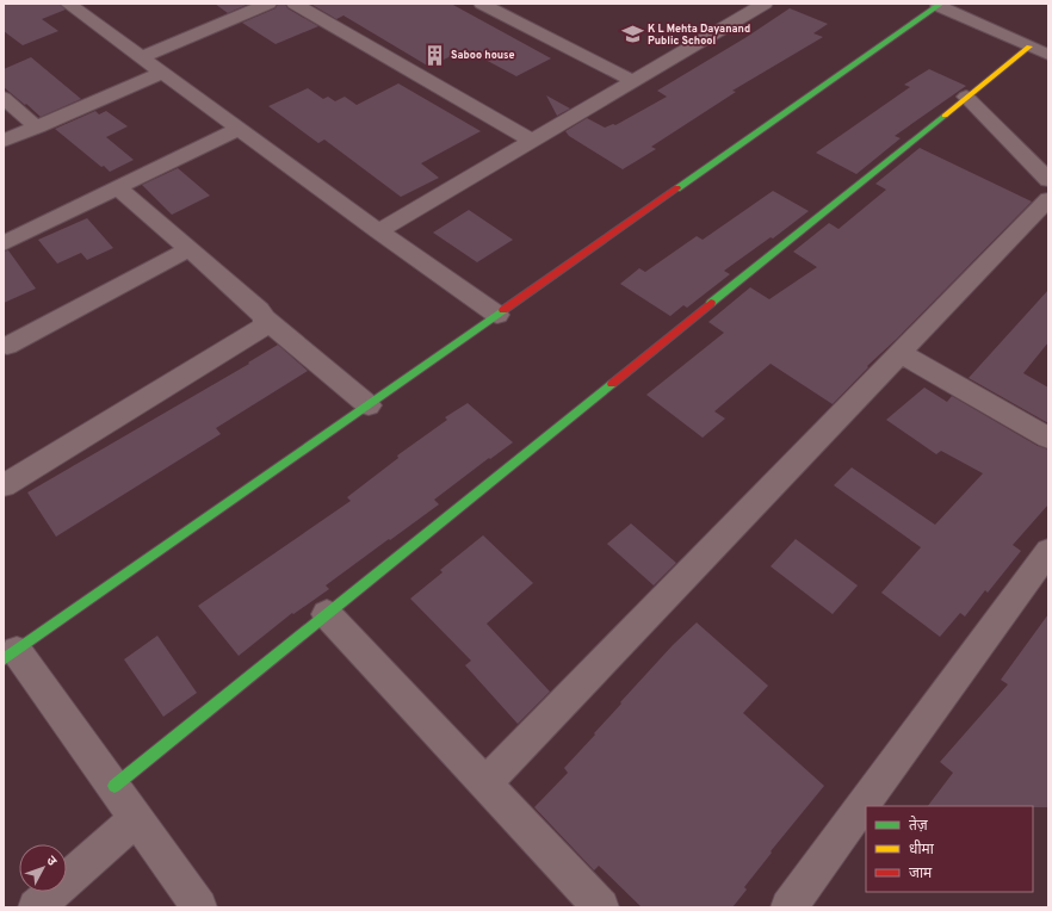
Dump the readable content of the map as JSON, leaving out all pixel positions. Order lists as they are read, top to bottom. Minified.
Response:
{"places":{"school or university":["K L Mehta Dayanand Public School"],"building":["Saboo house"]},"legend":["तेज़","धीमा","जाम"],"north":"top right"}
